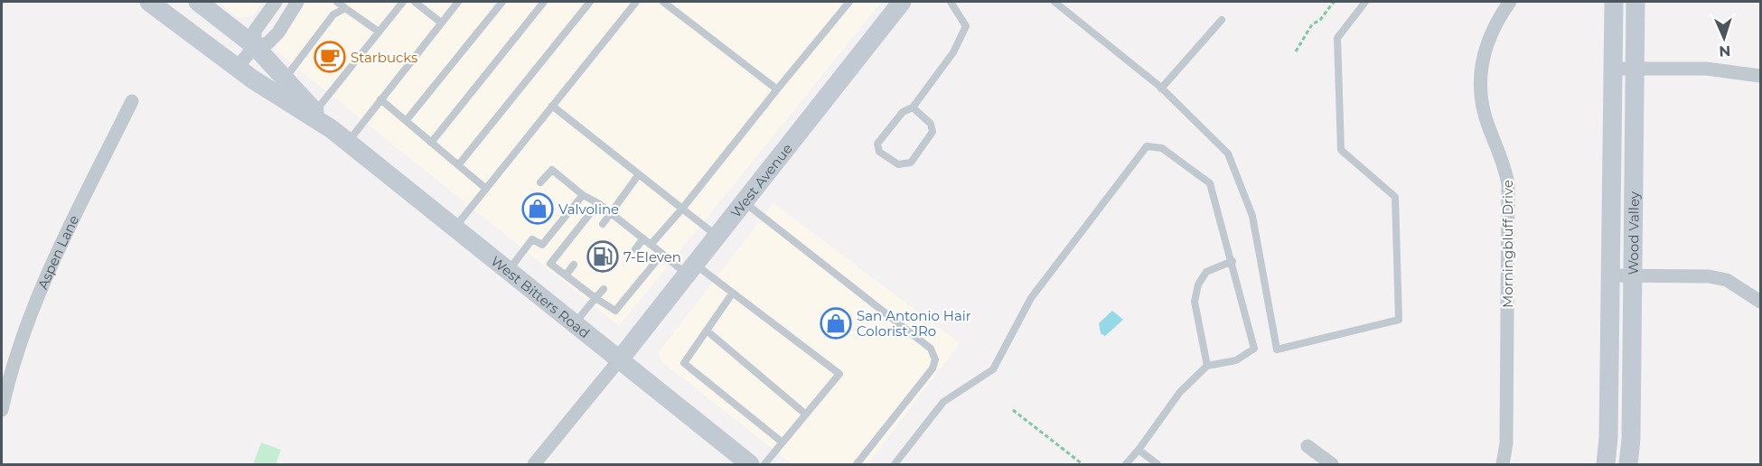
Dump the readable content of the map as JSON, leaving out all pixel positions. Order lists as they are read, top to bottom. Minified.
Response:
{"streets":{"main road":["West Avenue","Wood Valley","West Bitters Road"],"street":["Morningbluff Drive","Aspen Lane"]},"crossings":[["West Avenue","West Bitters Road"]],"places":{"cafe":["Starbucks"],"shop":["Valvoline","San Antonio Hair Colorist JRo"],"fuel station":["7-Eleven"]},"north":"bottom"}
